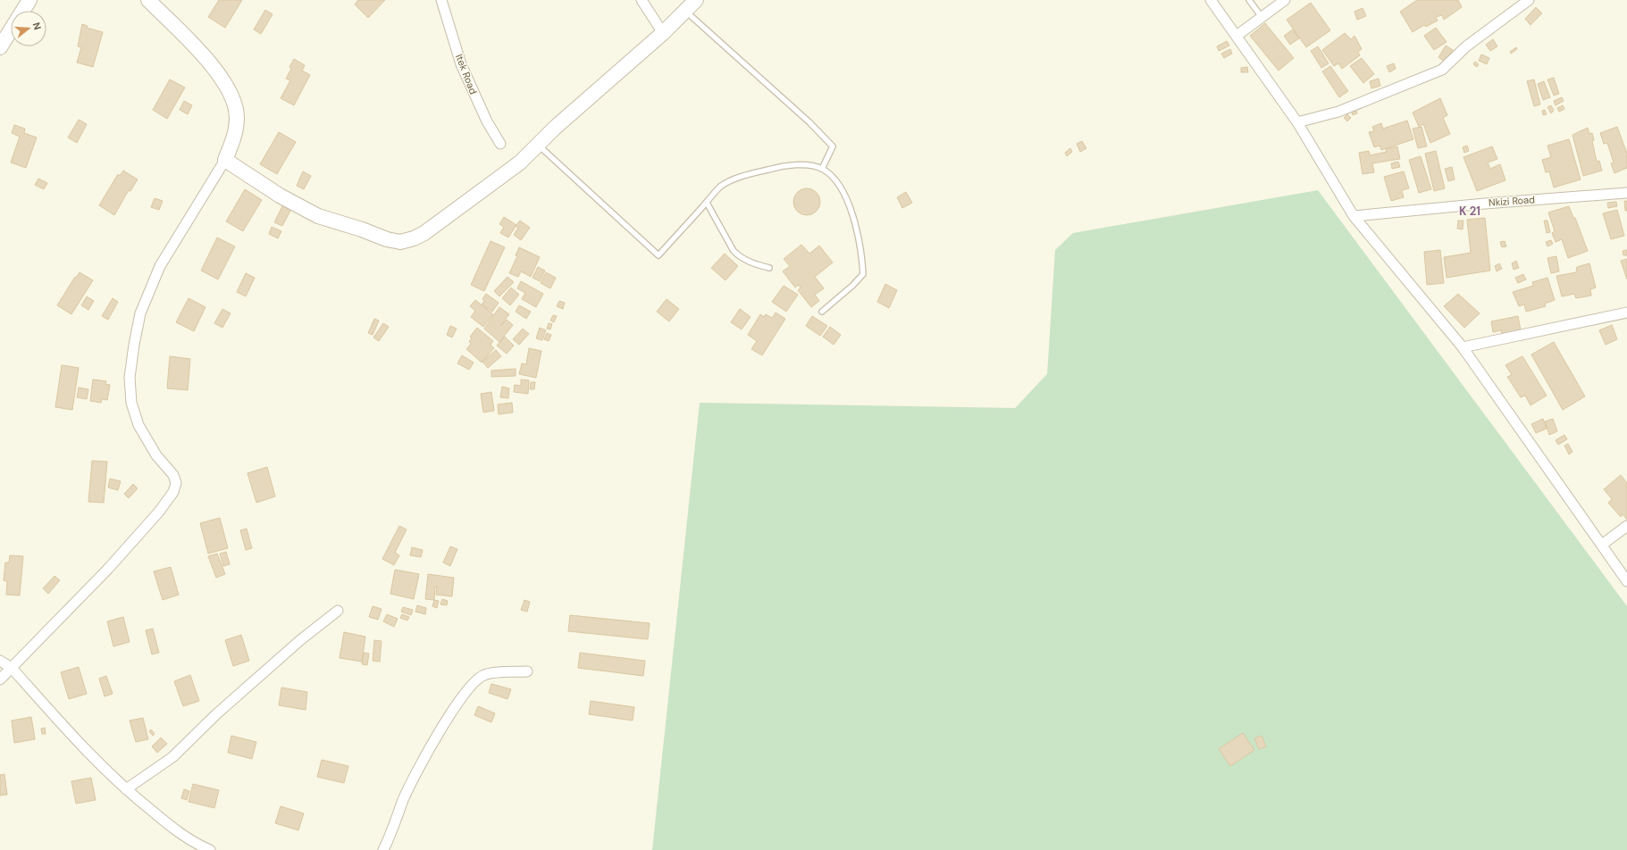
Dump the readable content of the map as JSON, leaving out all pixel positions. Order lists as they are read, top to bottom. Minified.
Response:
{"streets":{"street":["Itek Road","Nkizi Road"]},"districts":["K 21"],"north":"right"}
